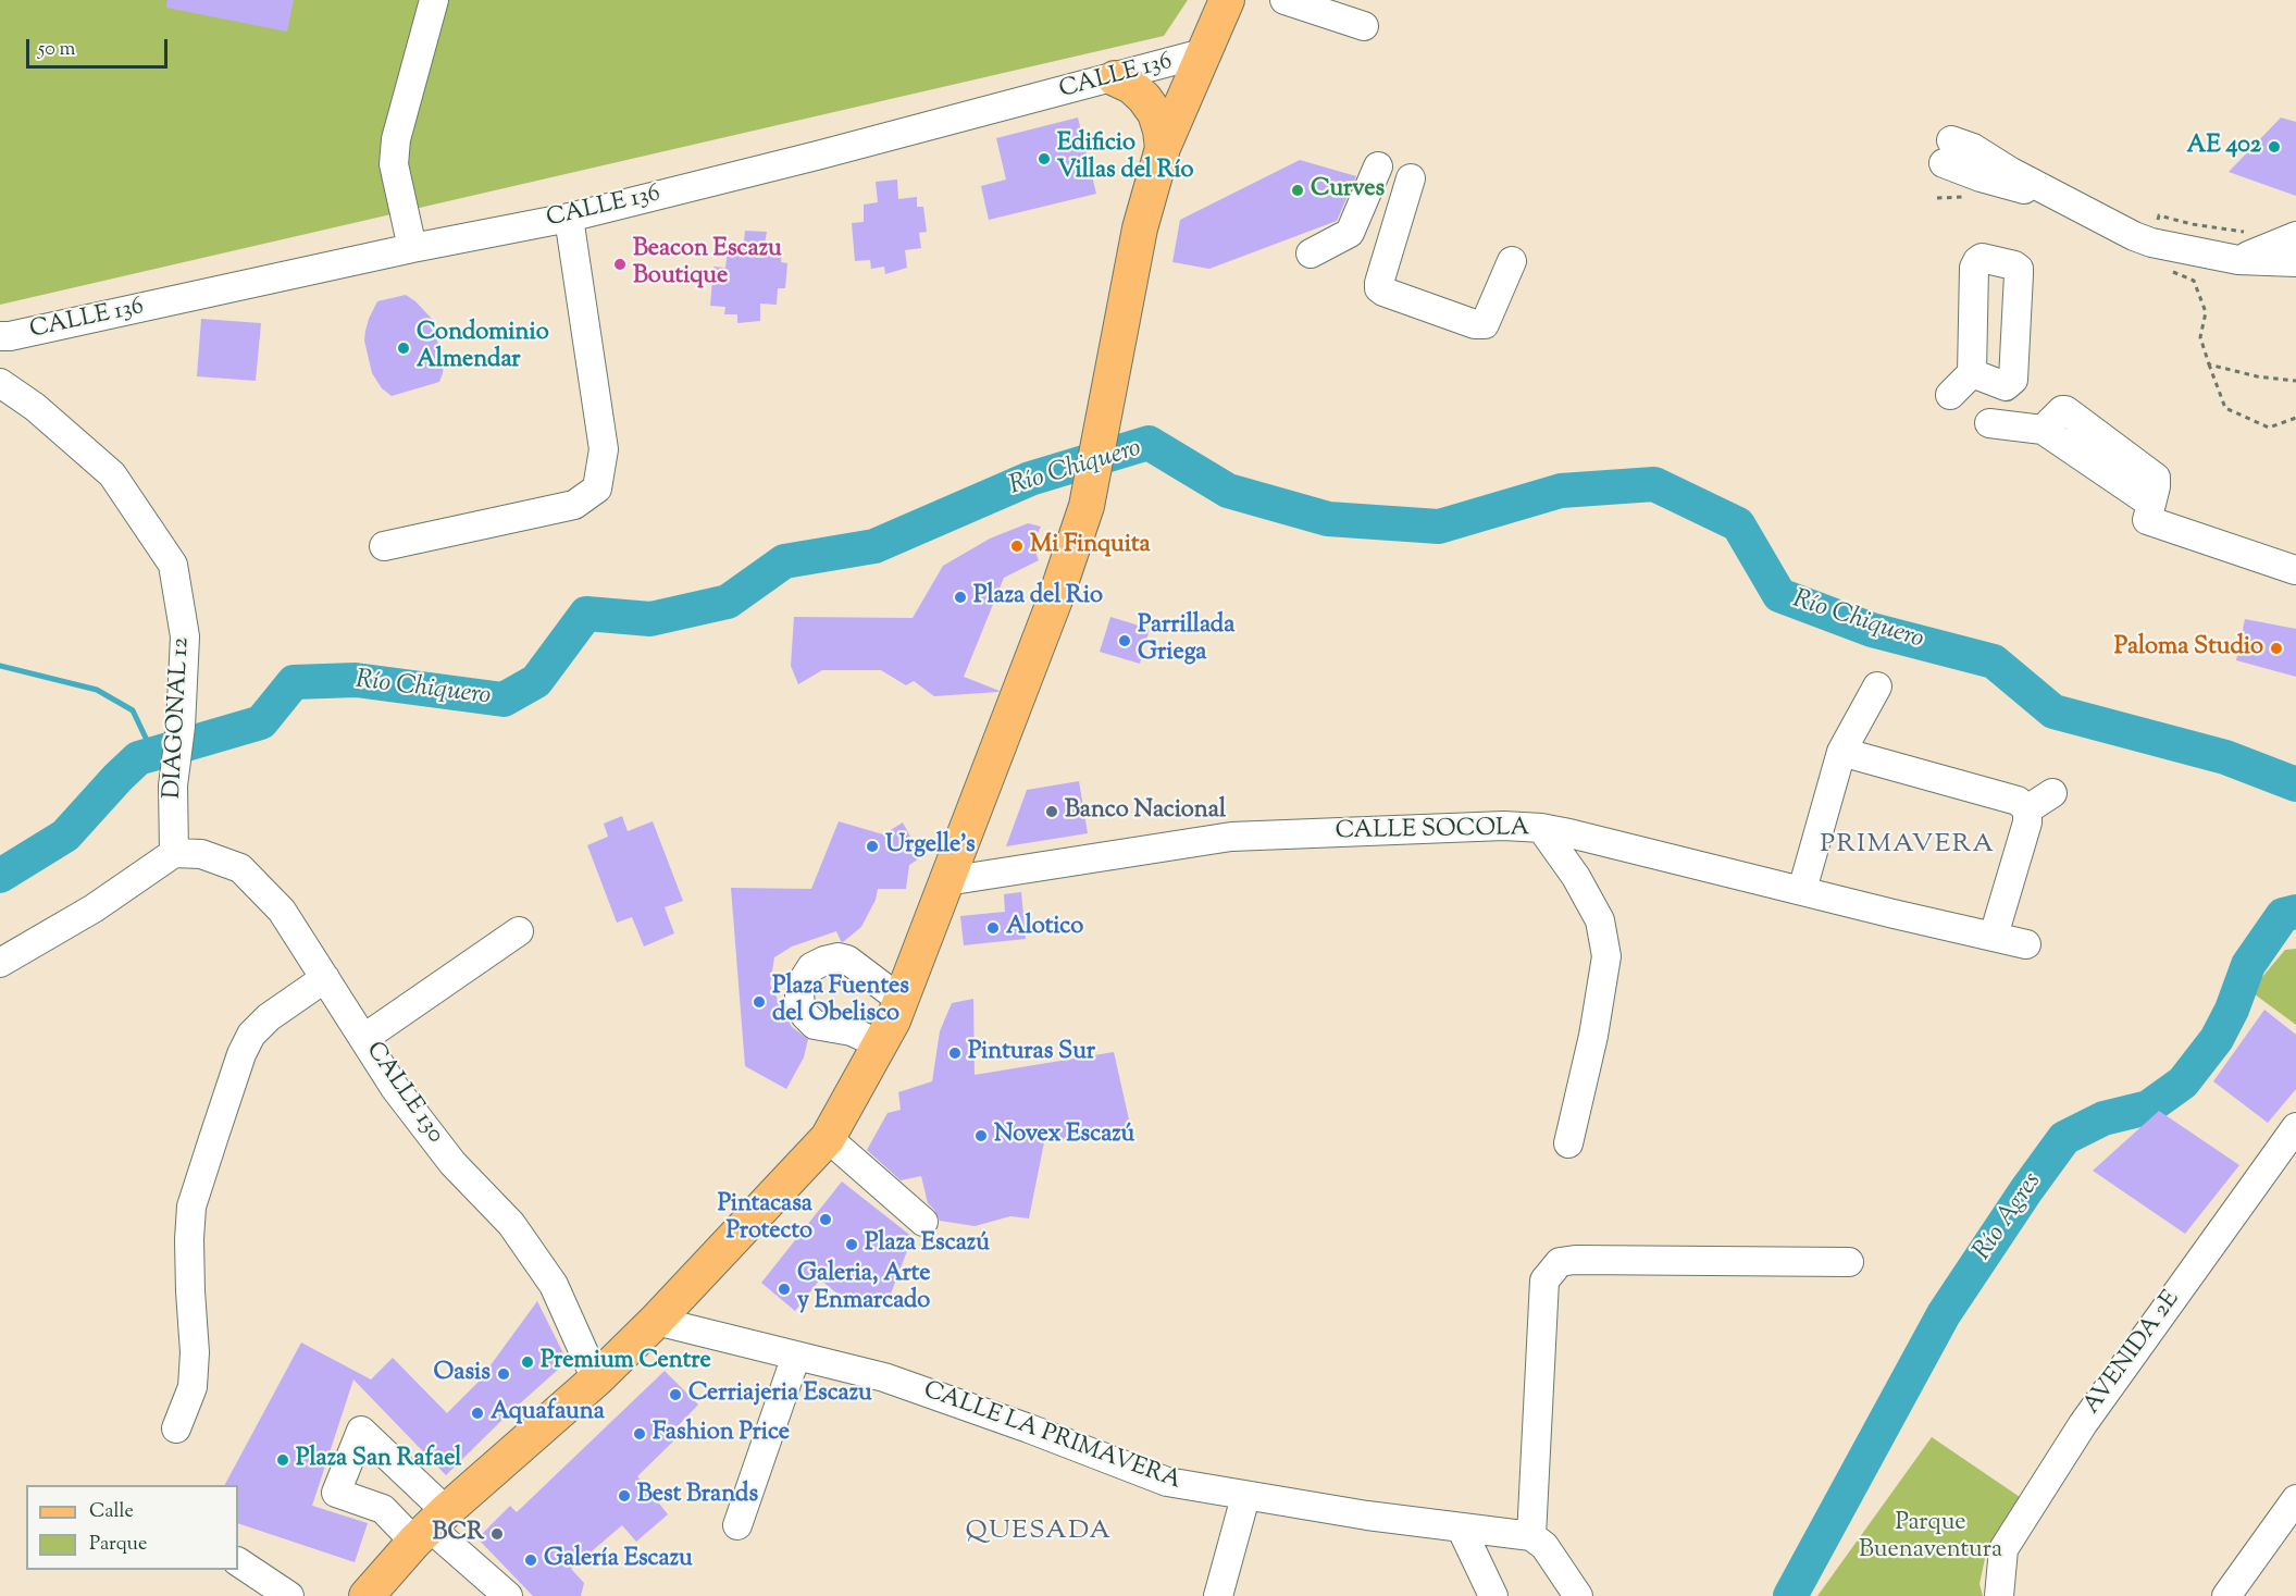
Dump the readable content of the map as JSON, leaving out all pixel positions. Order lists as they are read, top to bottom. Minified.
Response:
{"streets":{"street":["CALLE 136","DIAGONAL 12","CALLE SOCOLA","CALLE 130","AVENIDA 2E","CALLE LA PRIMAVERA"]},"crossings":[["DIAGONAL 12","CALLE 130"]],"districts":["PRIMAVERA","QUESADA"],"water":["Río Chiquero","Río Agres"],"parks":["Parque Buenaventura"],"places":["AE 402","Edificio Villas del Río","Curves","Beacon Escazu Boutique","Condominio Almendar","Mi Finquita","Plaza del Rio","Parrillada Griega","Paloma Studio","Banco Nacional","Urgelle's","Alotico","Plaza Fuentes del Obelisco","Pinturas Sur","Novex Escazú","Pintacasa Protecto","Plaza Escazú","Galeria, Arte y Enmarcado","Premium Centre","Oasis","Cerriajeria Escazu","Aquafauna","Fashion Price","Plaza San Rafael","Best Brands","BCR","Galería Escazu"],"legend":["Calle","Parque"],"scale_bar":"50 m"}
